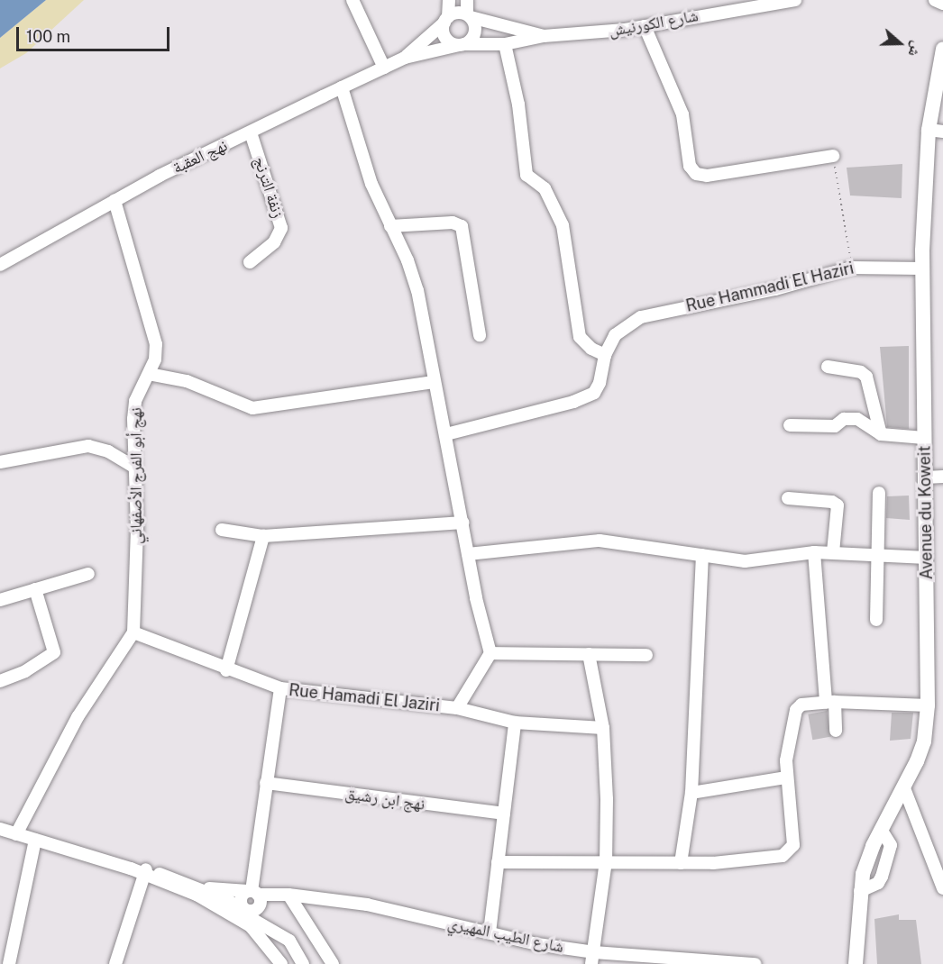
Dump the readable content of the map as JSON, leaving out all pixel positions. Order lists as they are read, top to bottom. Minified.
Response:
{"streets":{"main road":["Avenue du Koweit"],"street":["شارع الكورنيش","نهج العقبة","زنفة الترنج","Rue Hammadi El Haziri","نهج أبو الفرج الأصفهاني","Rue Hamadi El Jaziri","نهج ابن رشيق","شارع الطيب المهيري"]},"crossings":[["نهج العقبة","زنفة الترنج"],["نهج العقبة","نهج أبو الفرج الأصفهاني"],["Rue Hammadi El Haziri","Avenue du Koweit"],["نهج أبو الفرج الأصفهاني","Rue Hamadi El Jaziri"]],"scale_bar":"100 m","north":"right"}
